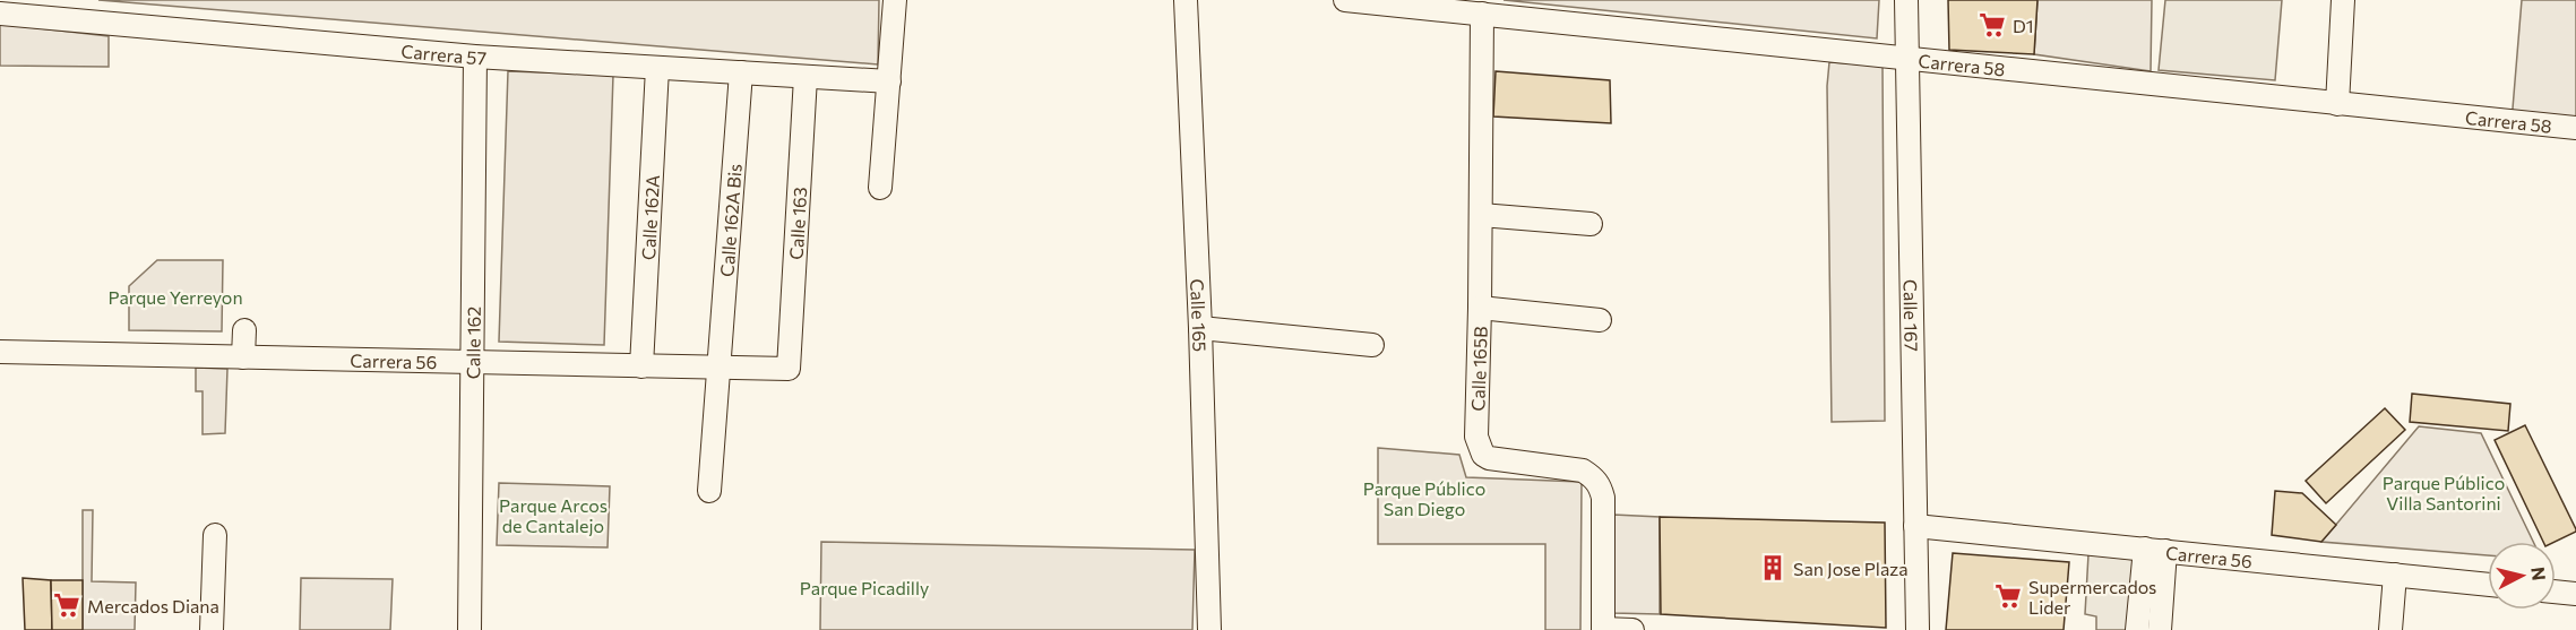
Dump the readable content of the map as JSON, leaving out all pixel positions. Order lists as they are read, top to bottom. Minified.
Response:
{"streets":{"street":["Carrera 57","Carrera 58","Calle 162A","Calle 162A Bis","Calle 163","Calle 165","Calle 167","Calle 162","Carrera 56","Calle 165B"]},"crossings":[["Carrera 57","Calle 162A"],["Carrera 57","Calle 162A Bis"],["Carrera 57","Calle 163"],["Carrera 57","Calle 162"],["Carrera 58","Calle 167"],["Carrera 58","Calle 165B"],["Calle 162A","Carrera 56"],["Calle 162A Bis","Carrera 56"],["Calle 163","Carrera 56"],["Calle 167","Carrera 56"],["Calle 162","Carrera 56"]],"parks":["Parque Yerreyon","Parque Público Villa Santorini","Parque Público San Diego","Parque Arcos de Cantalejo","Parque Picadilly"],"places":{"supermarket":["D1","Supermercados Lider","Mercados Diana"],"building":["San Jose Plaza"]},"north":"right"}
